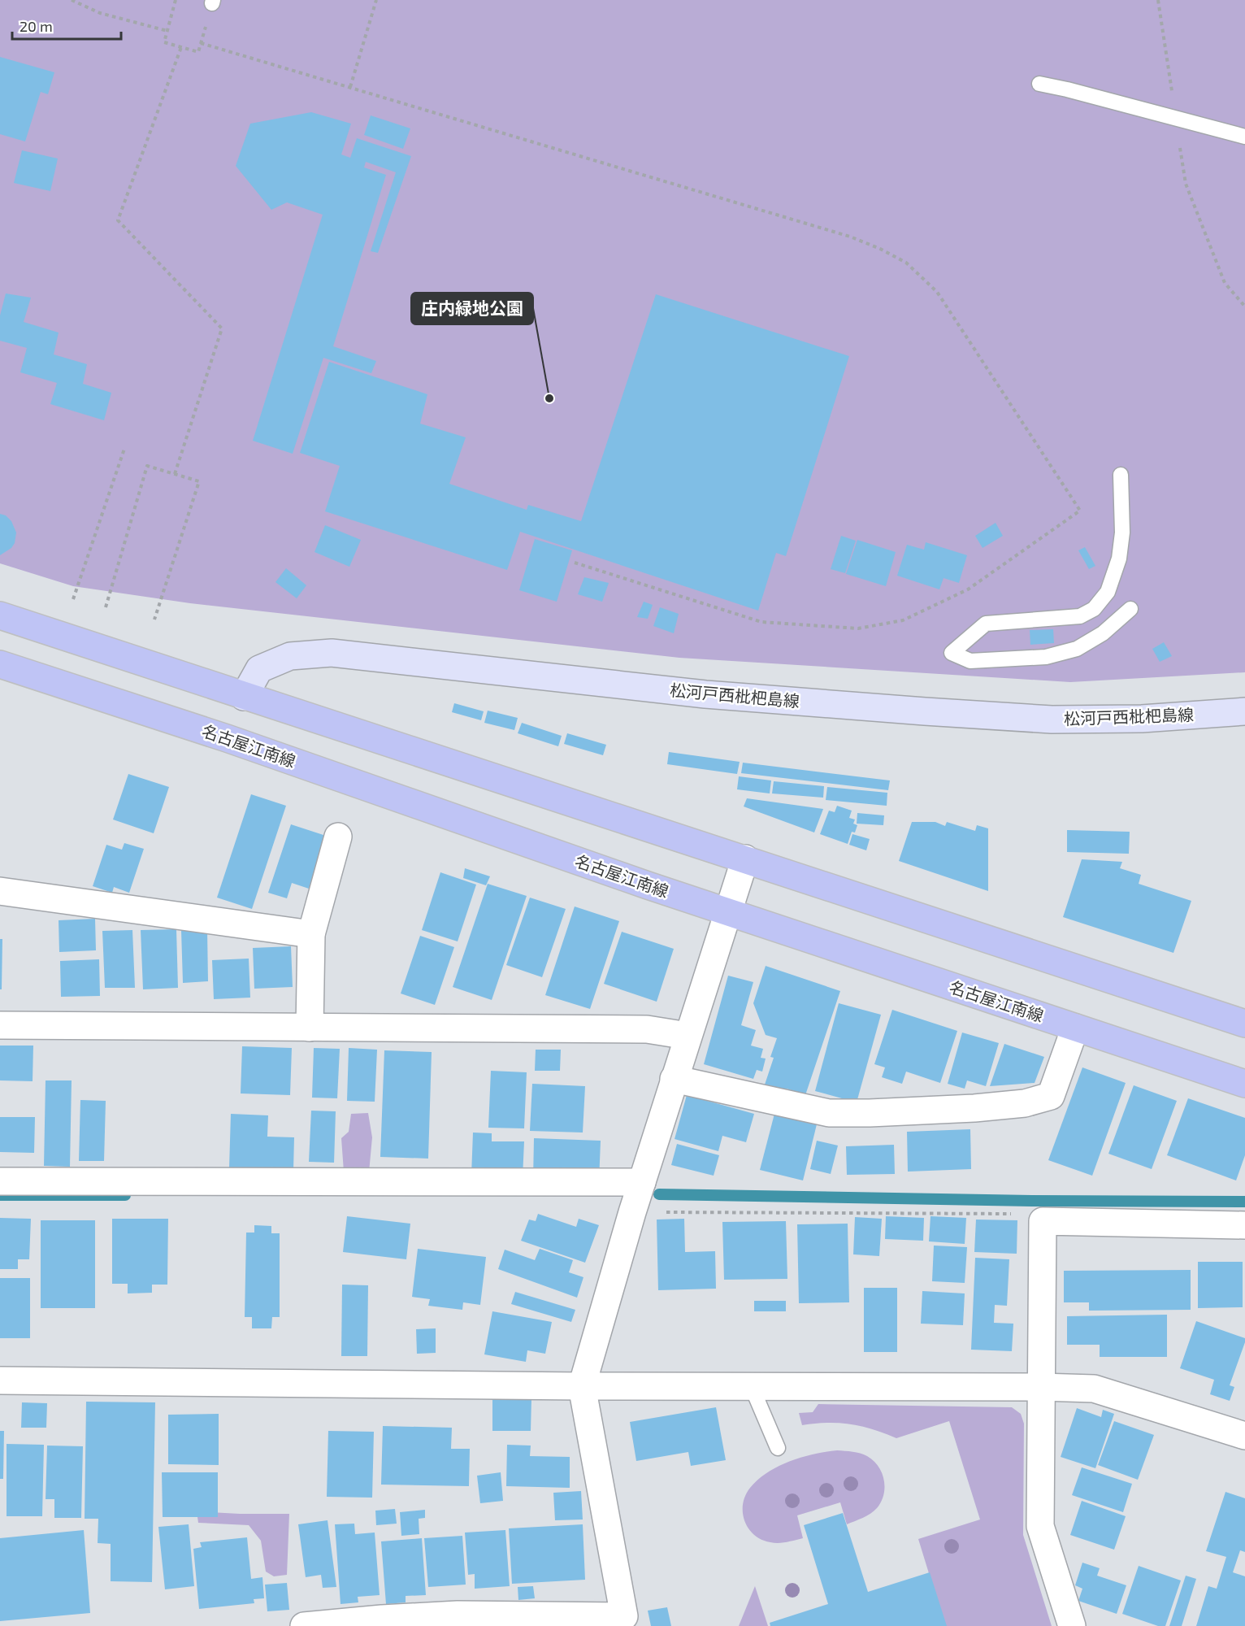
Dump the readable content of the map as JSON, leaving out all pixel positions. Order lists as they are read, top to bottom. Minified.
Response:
{"streets":{"main road":["松河戸西枇杷島線","名古屋江南線"]},"places":["庄内緑地公園"],"scale_bar":"20 m"}
